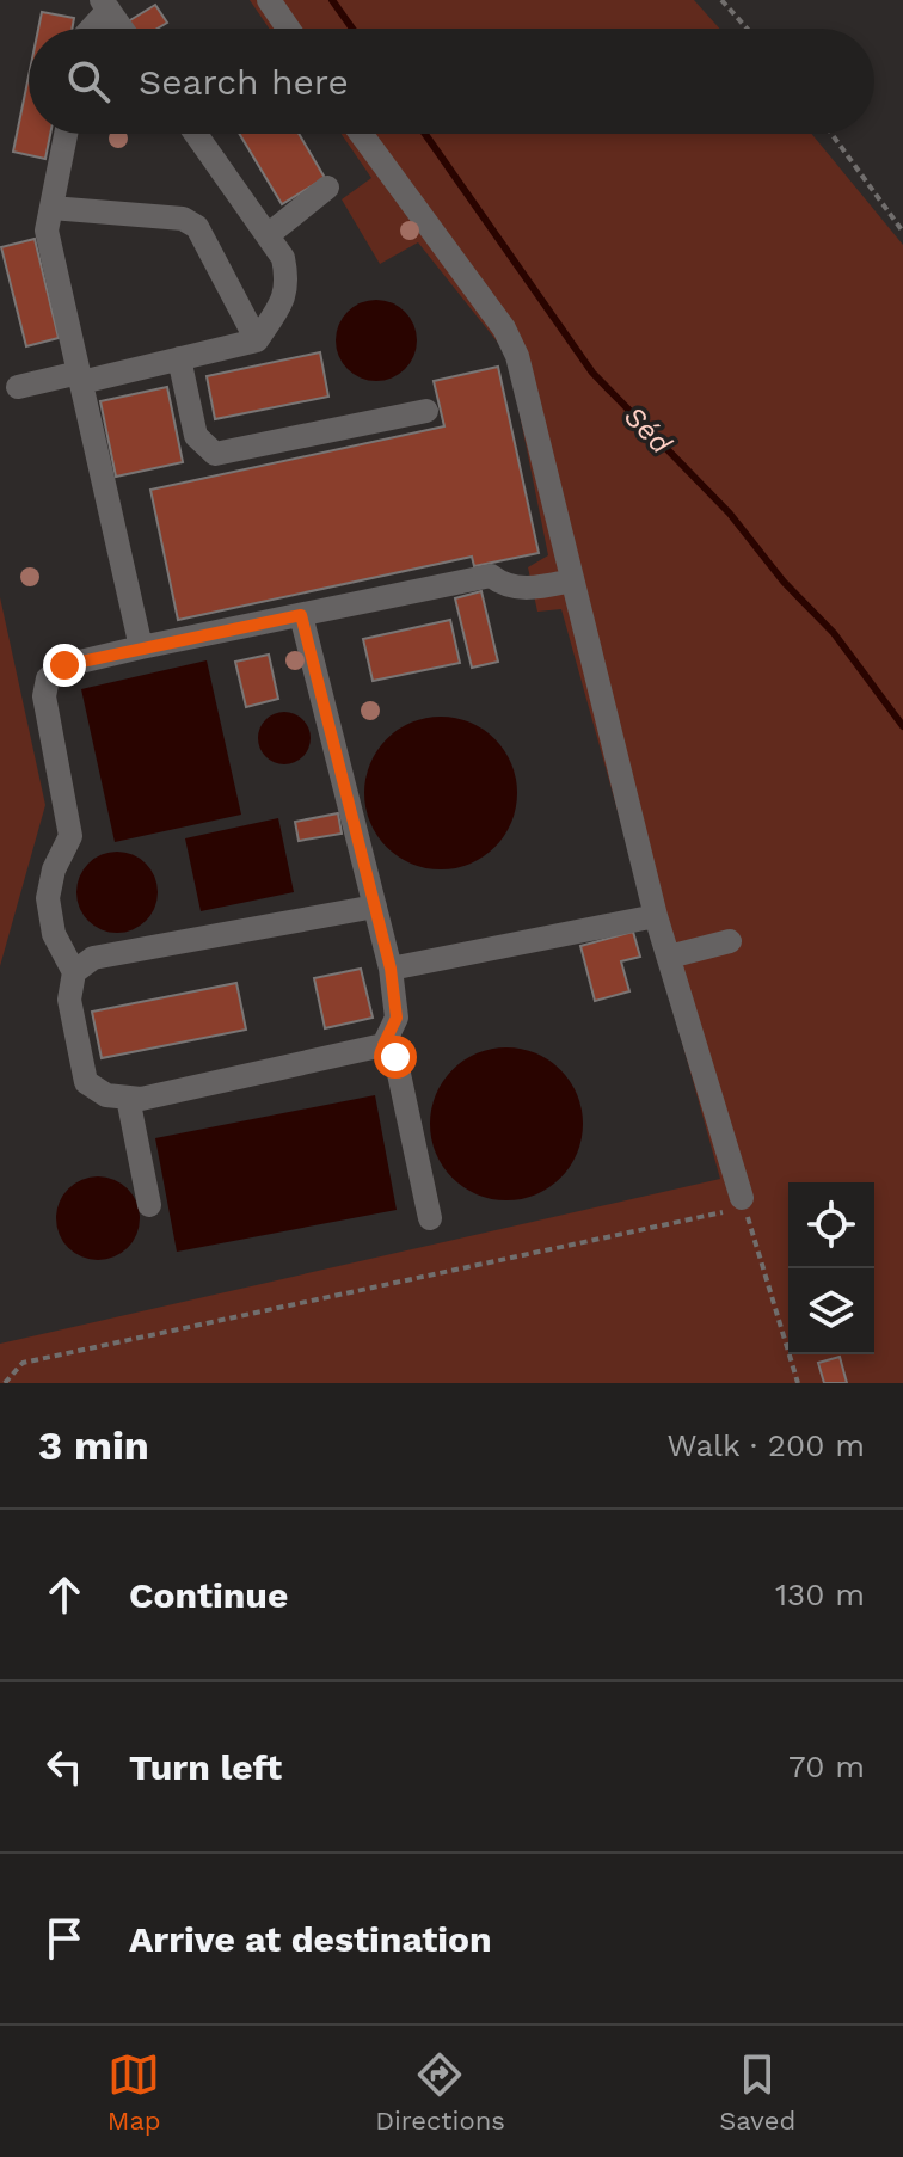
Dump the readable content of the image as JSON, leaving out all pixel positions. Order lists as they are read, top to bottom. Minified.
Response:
{"water":["Séd"],"page":{"search":"Search here","heading":["3 min","Walk · 200 m"],"list":[["Continue","130 m"],["Turn left","70 m"],"Arrive at destination"],"nav":["Map","Directions","Saved"]}}
